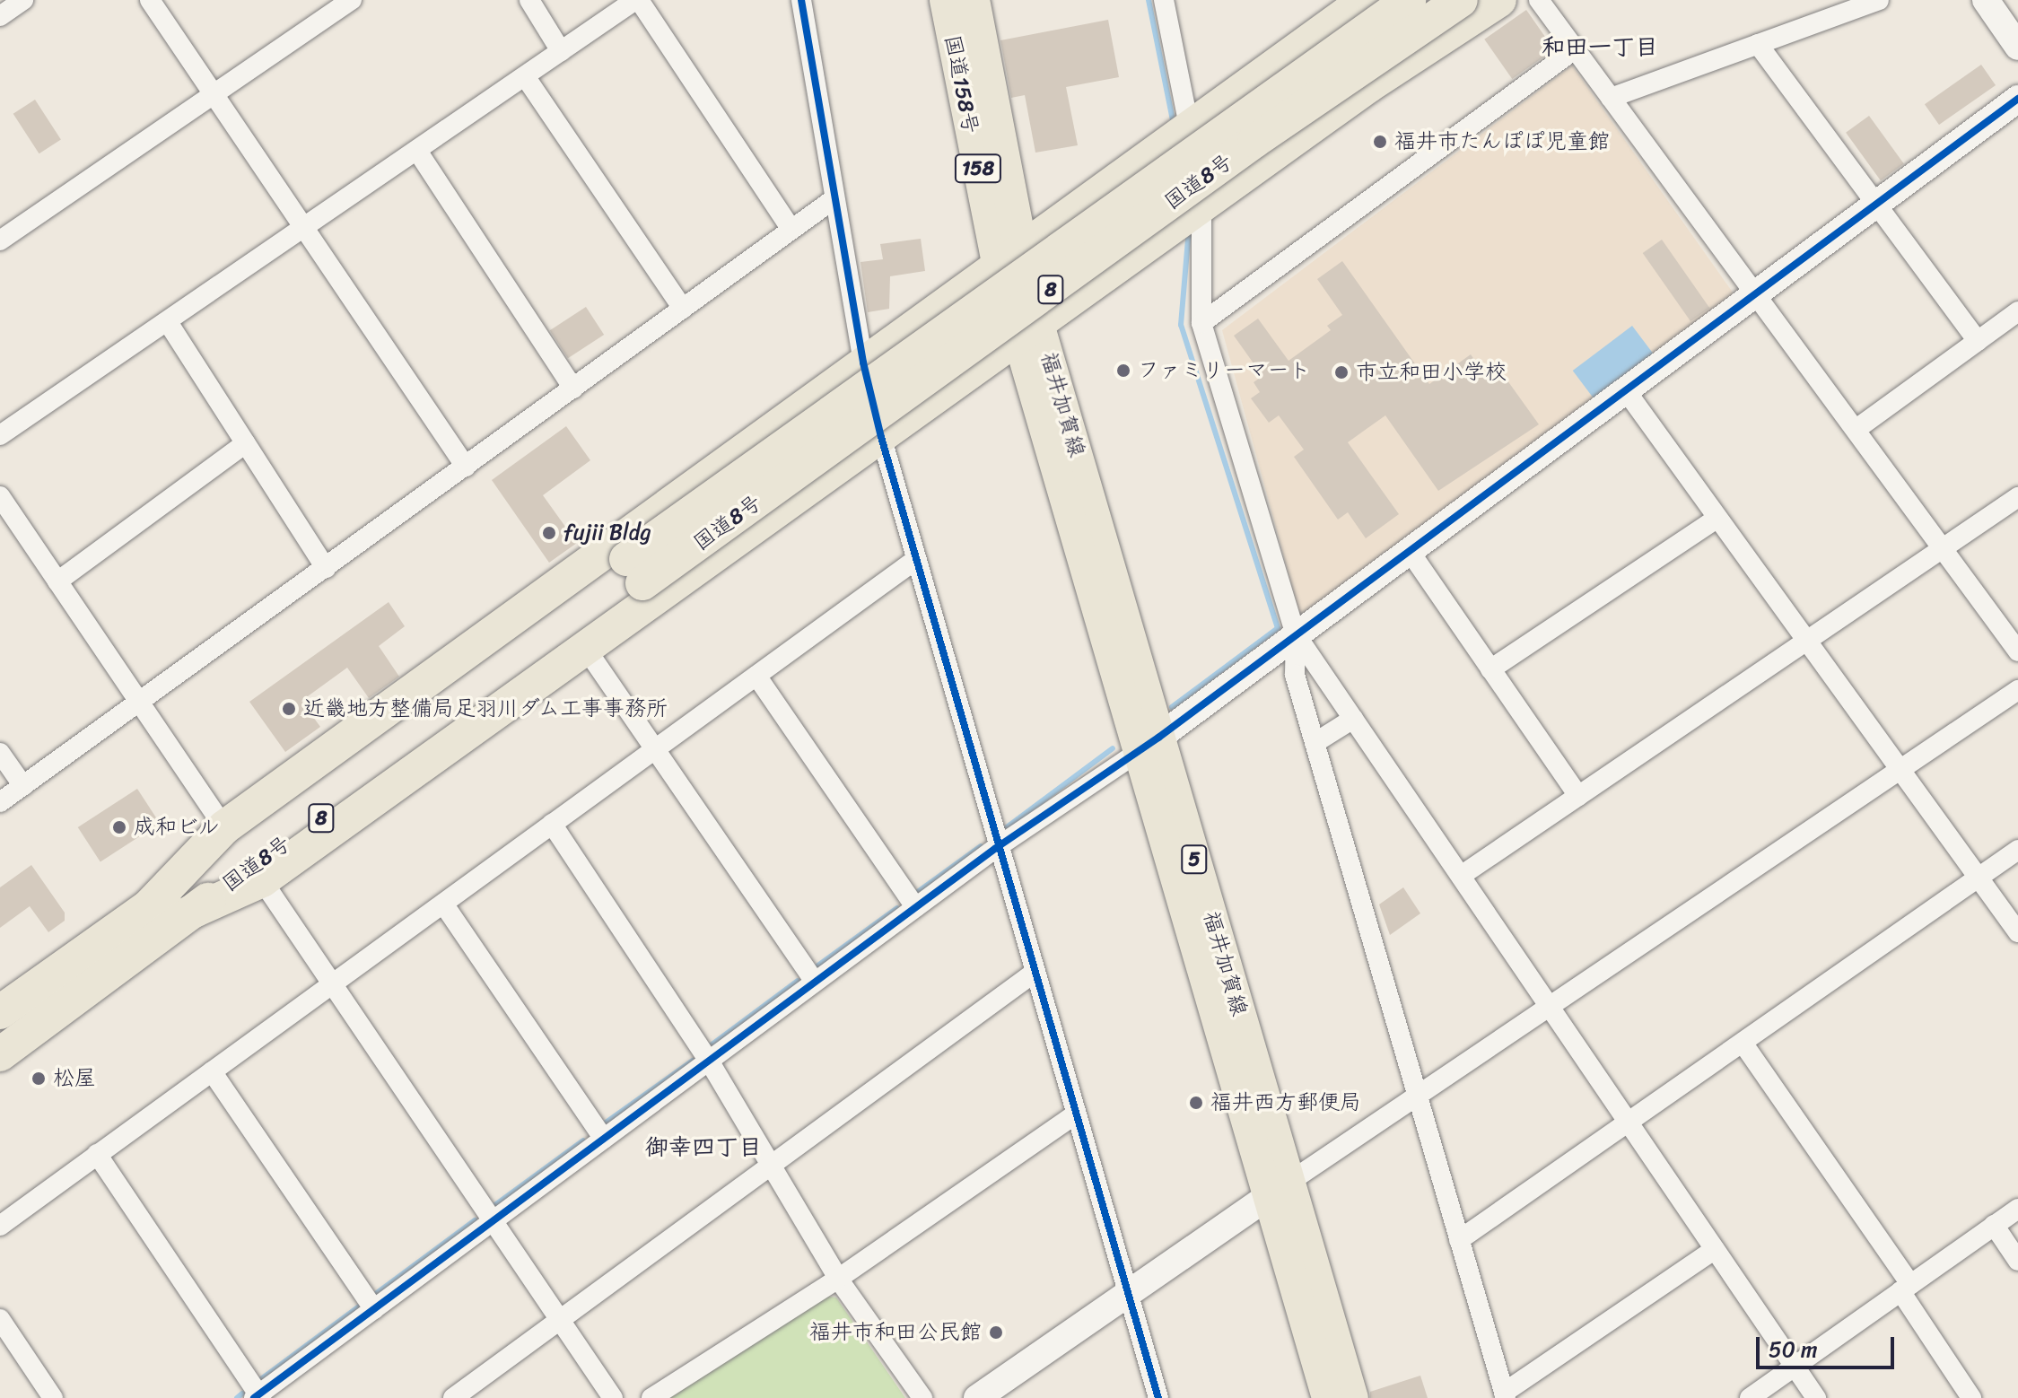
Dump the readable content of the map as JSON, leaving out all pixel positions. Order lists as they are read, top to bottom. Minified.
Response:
{"streets":{"highway":["国道158号","158","国道8号","8"],"main road":["福井加賀線","5"]},"crossings":[["国道158号","福井加賀線"]],"districts":["和田一丁目","御幸四丁目"],"places":["福井市たんぽぽ児童館","ファミリーマート","市立和田小学校","fujii Bldg","近畿地方整備局足羽川ダム工事事務所","成和ビル","松屋","福井西方郵便局","福井市和田公民館"],"scale_bar":"50 m"}
